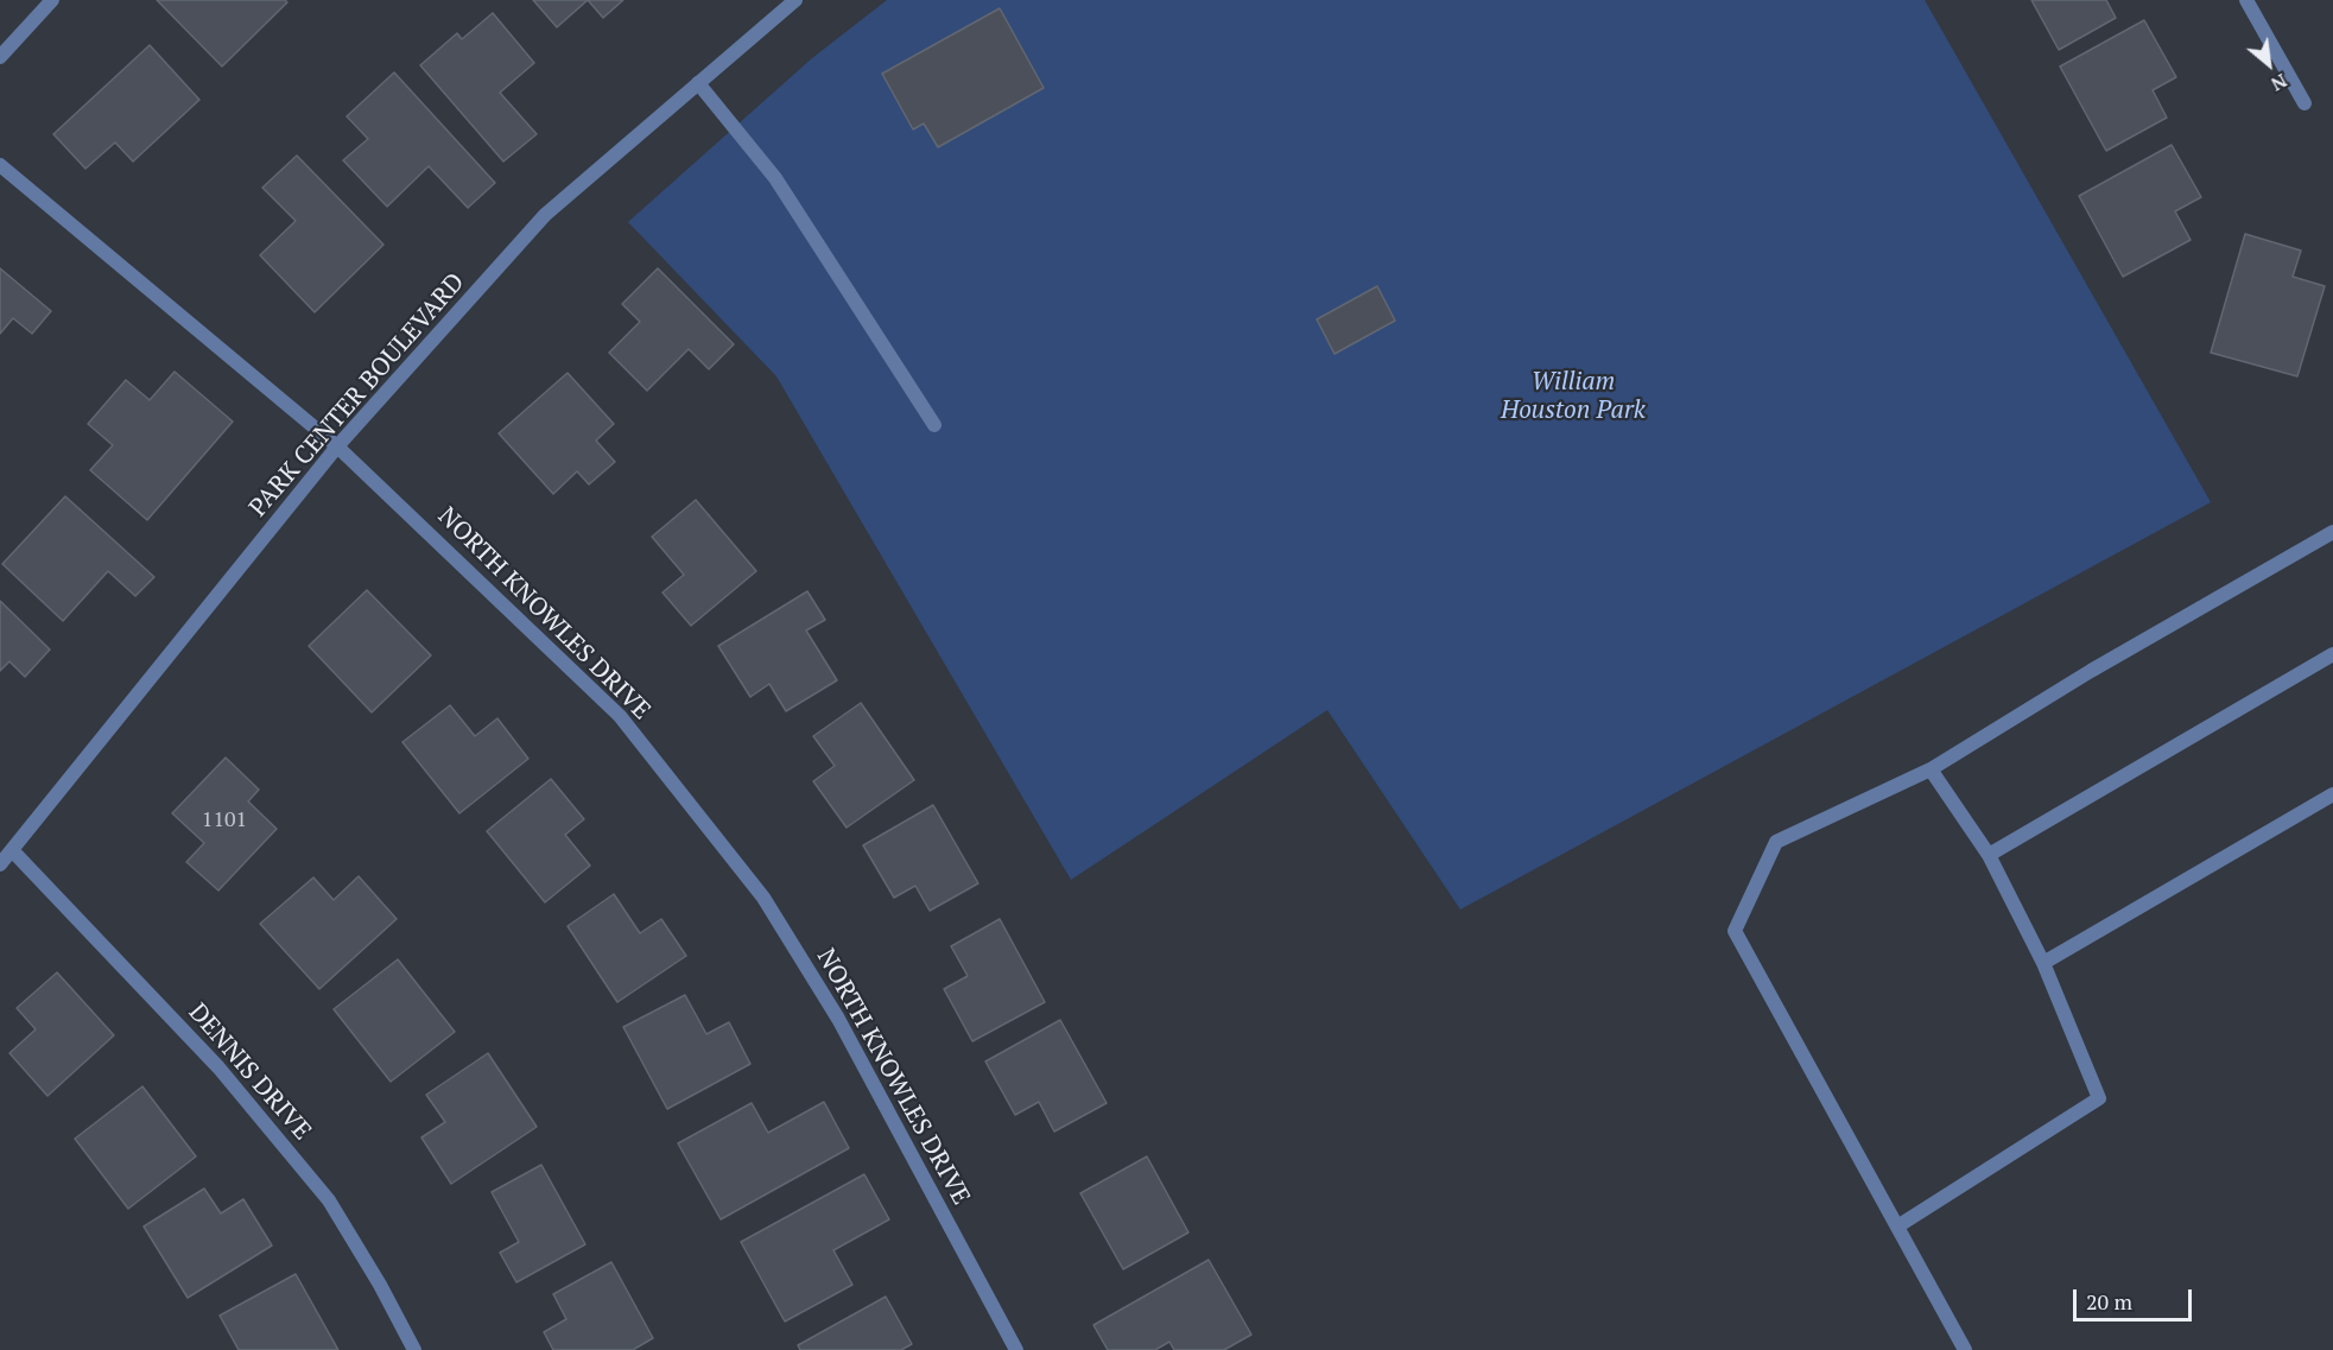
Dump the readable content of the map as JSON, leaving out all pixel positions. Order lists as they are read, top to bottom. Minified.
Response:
{"streets":{"street":["PARK CENTER BOULEVARD","NORTH KNOWLES DRIVE","DENNIS DRIVE"]},"crossings":[["PARK CENTER BOULEVARD","NORTH KNOWLES DRIVE"],["PARK CENTER BOULEVARD","DENNIS DRIVE"]],"parks":["William Houston Park"],"house_numbers":["1101"],"scale_bar":"20 m","north":"bottom right"}
